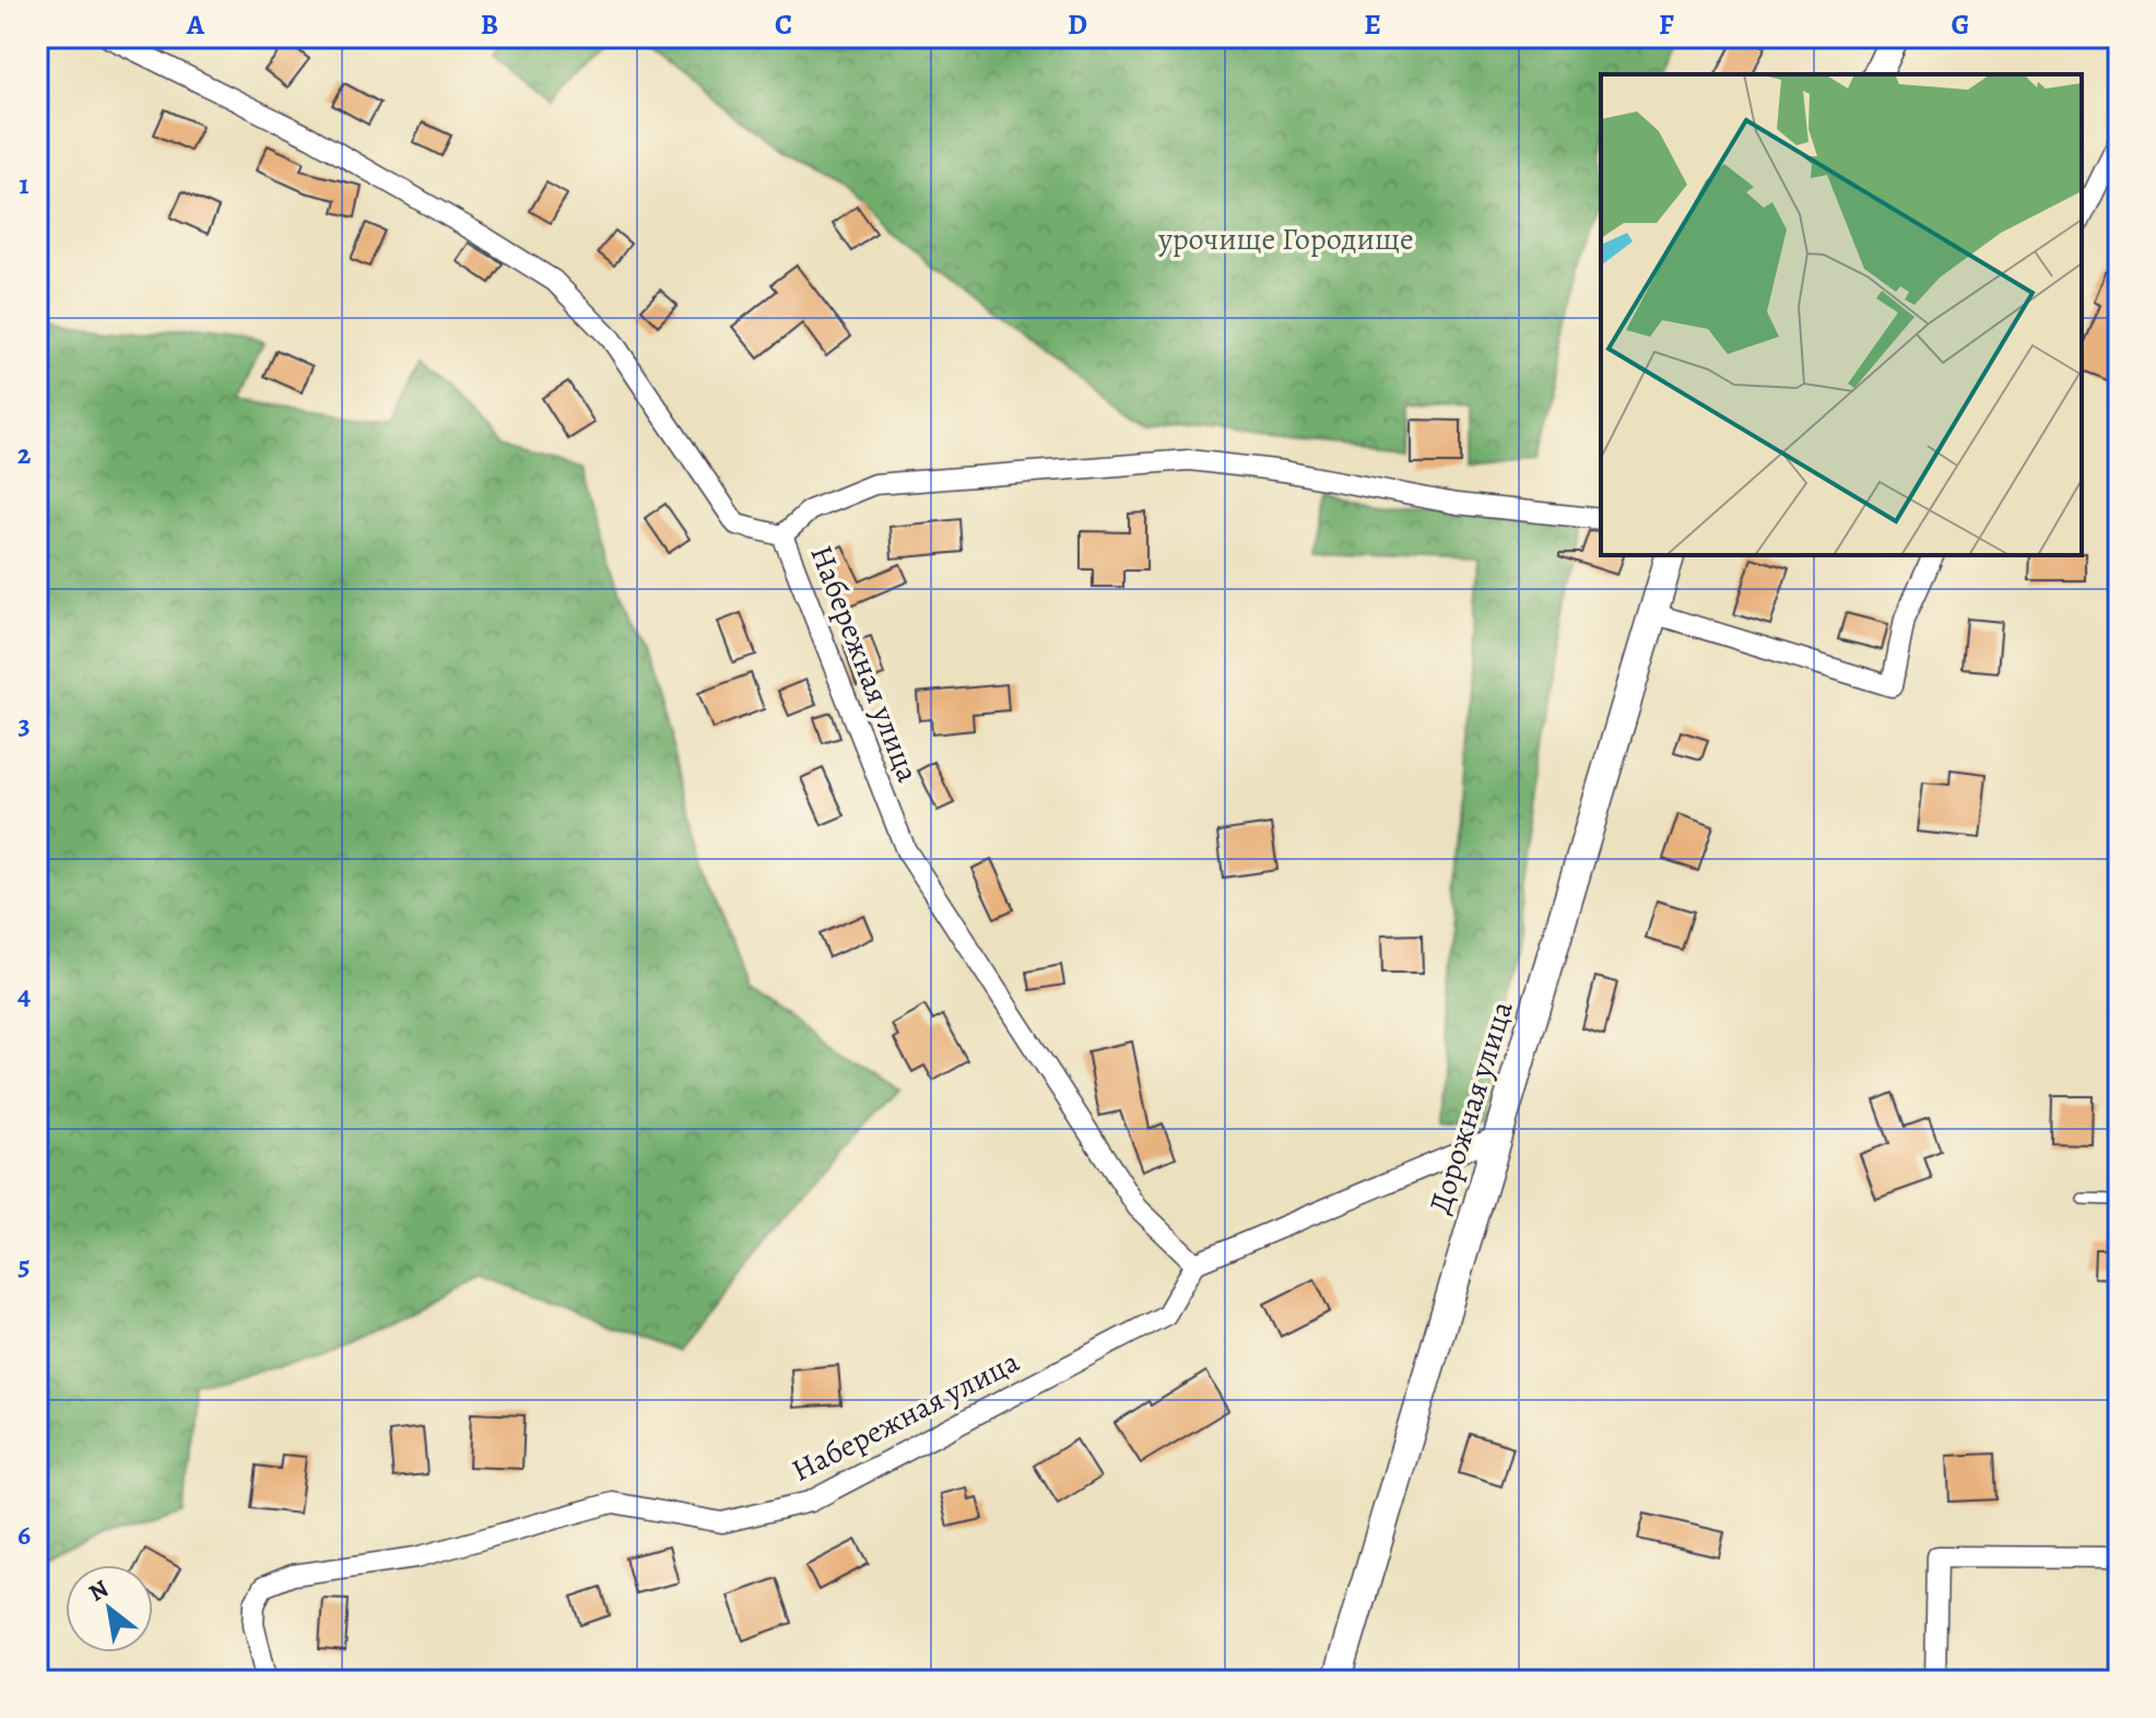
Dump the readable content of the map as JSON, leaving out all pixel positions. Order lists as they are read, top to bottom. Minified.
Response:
{"streets":{"street":["Набережная улица","Дорожная улица"]},"parks":["урочище Городище"],"north":"top left","grid":{"columns":["A","B","C","D","E","F","G"],"rows":["1","2","3","4","5","6"]}}
